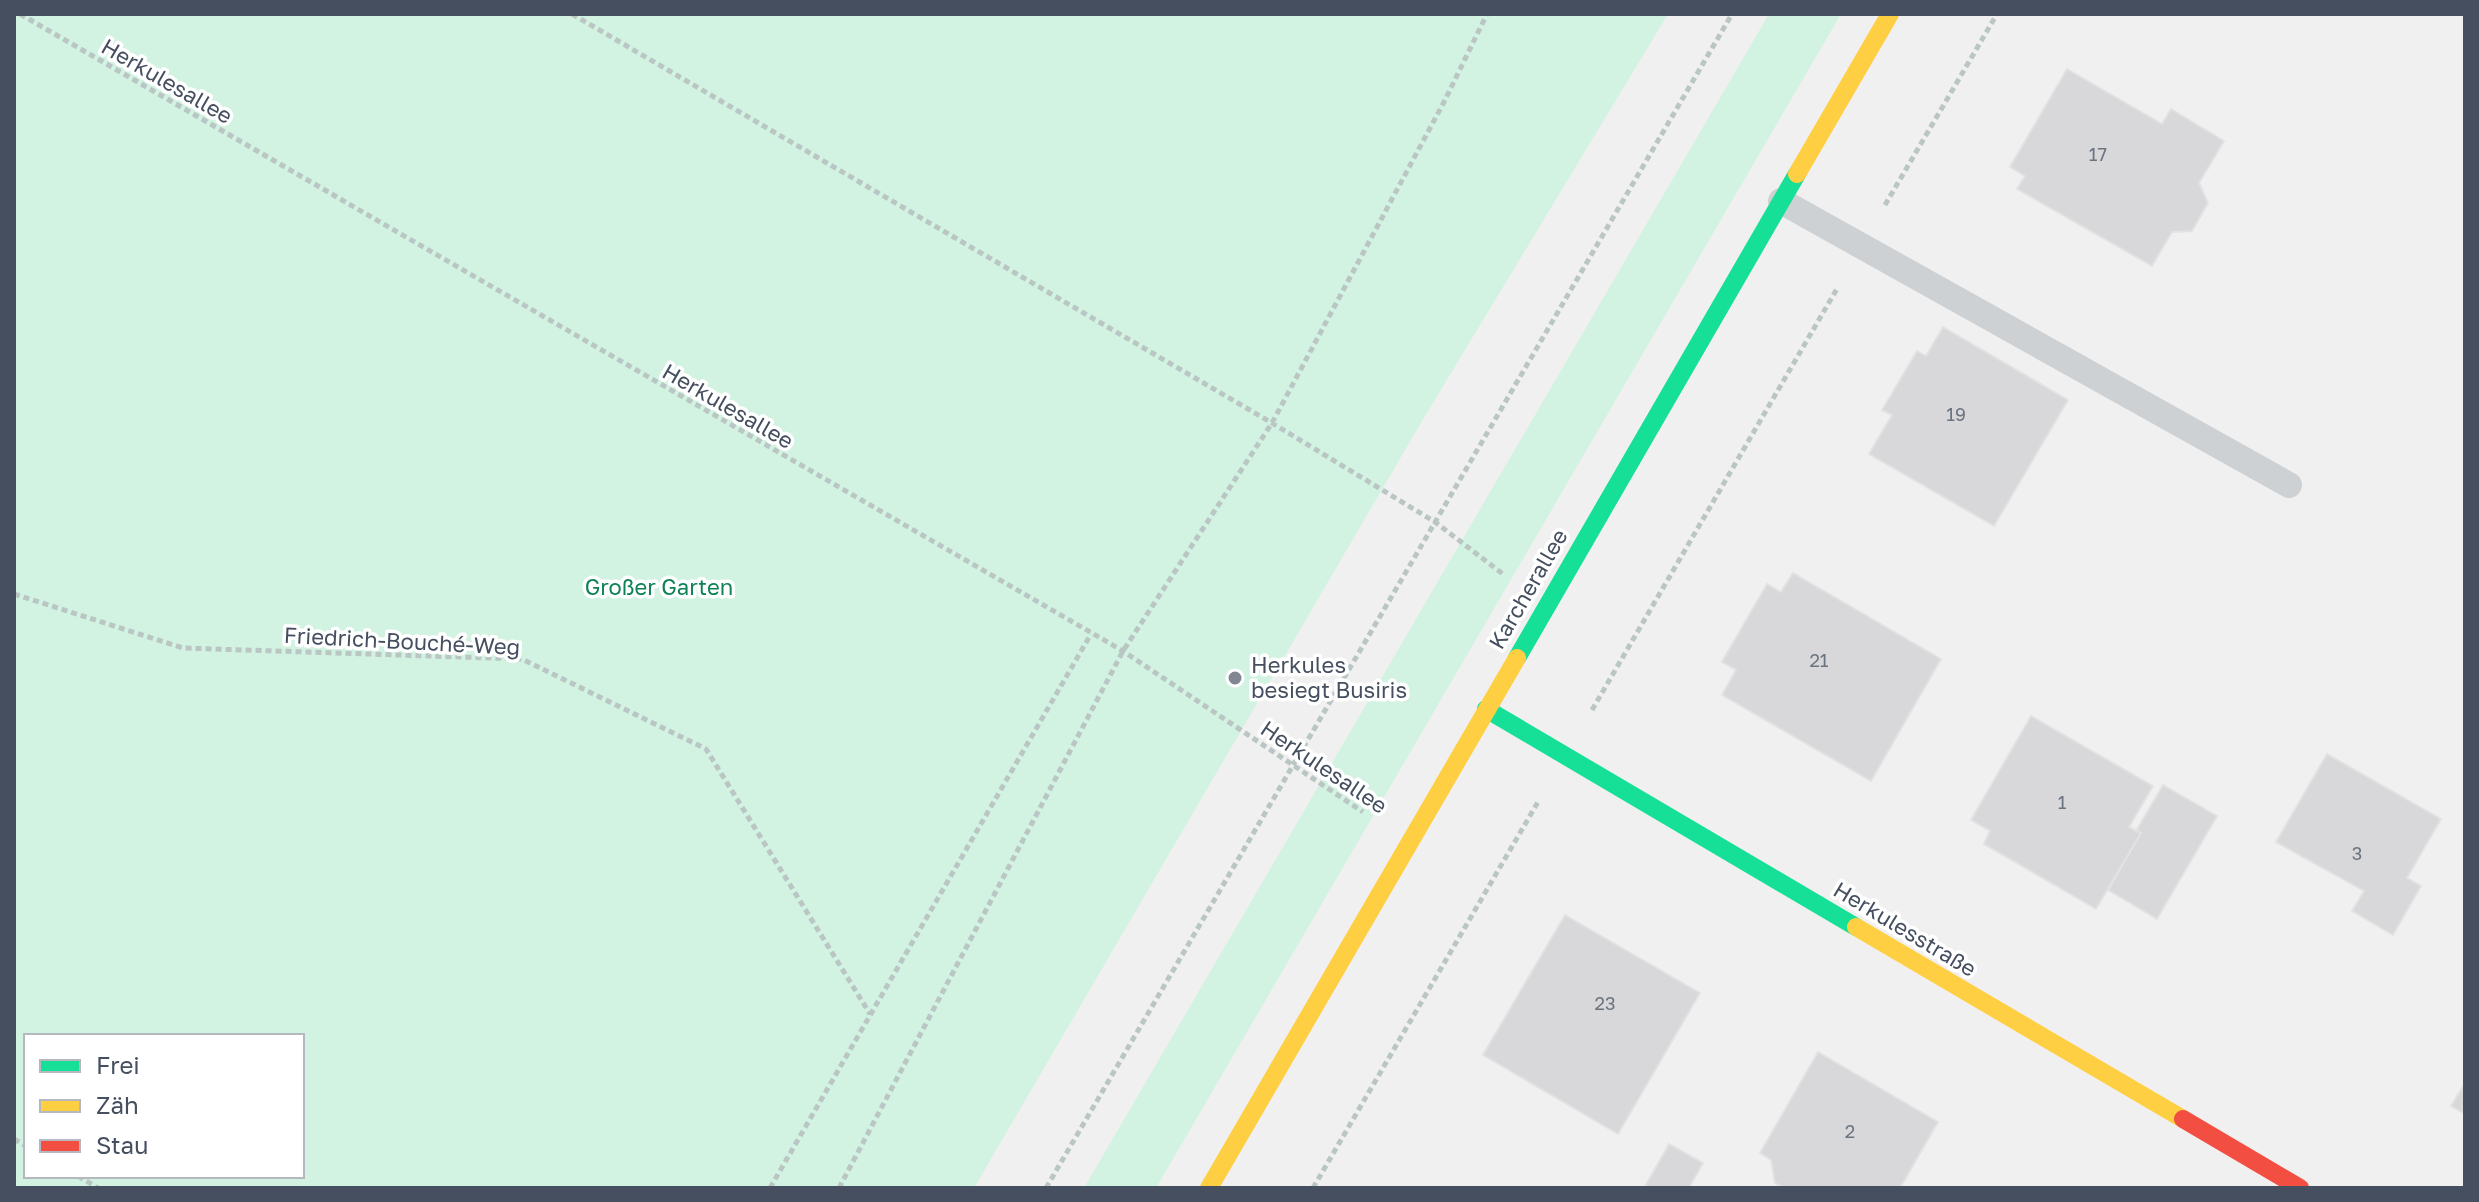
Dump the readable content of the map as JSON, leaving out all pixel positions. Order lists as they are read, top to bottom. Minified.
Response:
{"streets":{"main road":["Karcherallee","Herkulesstraße"],"path":["Herkulesallee","Friedrich-Bouché-Weg"]},"crossings":[["Herkulesallee","Karcherallee"],["Karcherallee","Herkulesstraße"]],"parks":["Großer Garten"],"places":["Herkules besiegt Busiris"],"house_numbers":["17","19","21","1","3","23","2"],"legend":["Frei","Zäh","Stau"]}
